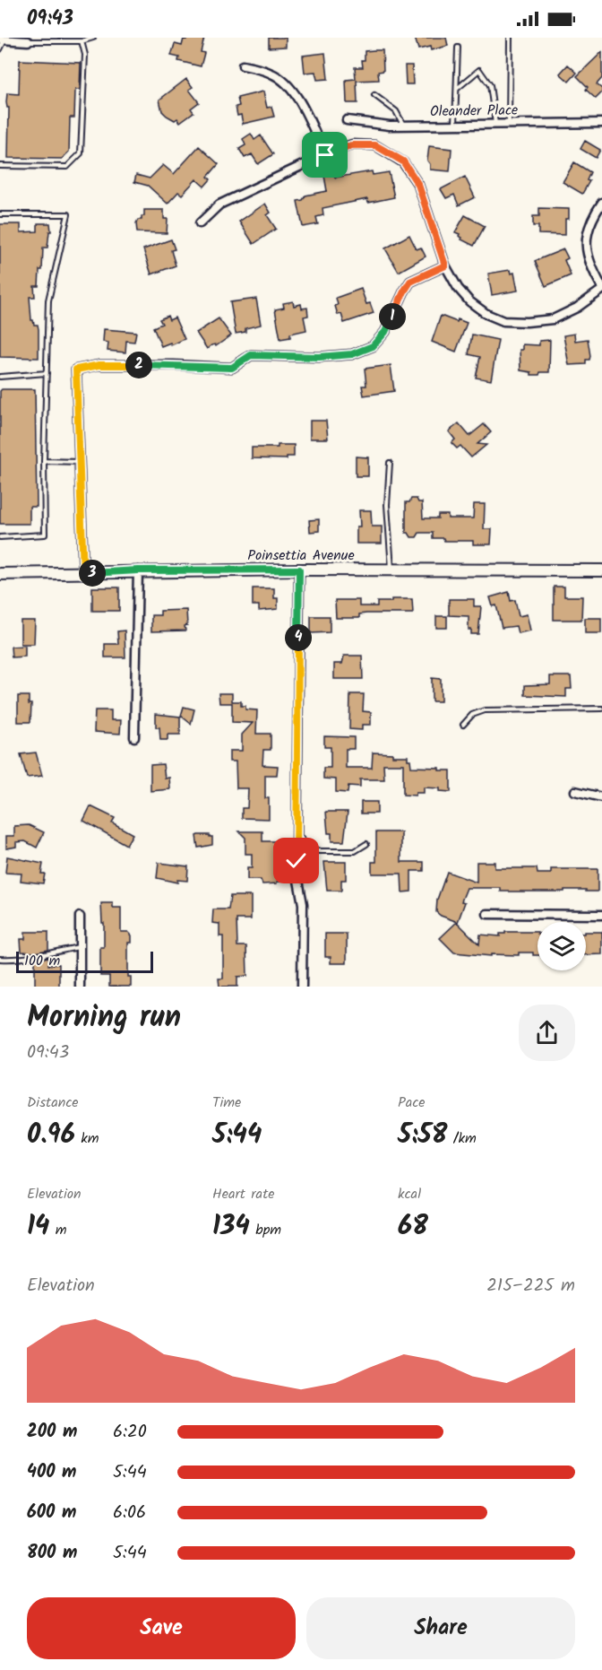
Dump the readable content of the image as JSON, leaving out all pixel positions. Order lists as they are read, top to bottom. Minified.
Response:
{"streets":{"street":["Oleander Place","Poinsettia Avenue"]},"scale_bar":"100 m","page":{"status":"09:43","pins":["1","2","3","4"],"scale":"100 m","heading":["Morning run","09:43"],"stats":[["Distance","0.96 km"],["Time","5:44"],["Pace","5:58 /km"],["Elevation","14 m"],["Heart rate","134 bpm"],["kcal","68"]],"chart":["Elevation","215–225 m"],"list":[{"name":"200 m","note":"6:20"},{"name":"400 m","note":"5:44"},{"name":"600 m","note":"6:06"},{"name":"800 m","note":"5:44"}],"buttons":["Save","Share"]}}
